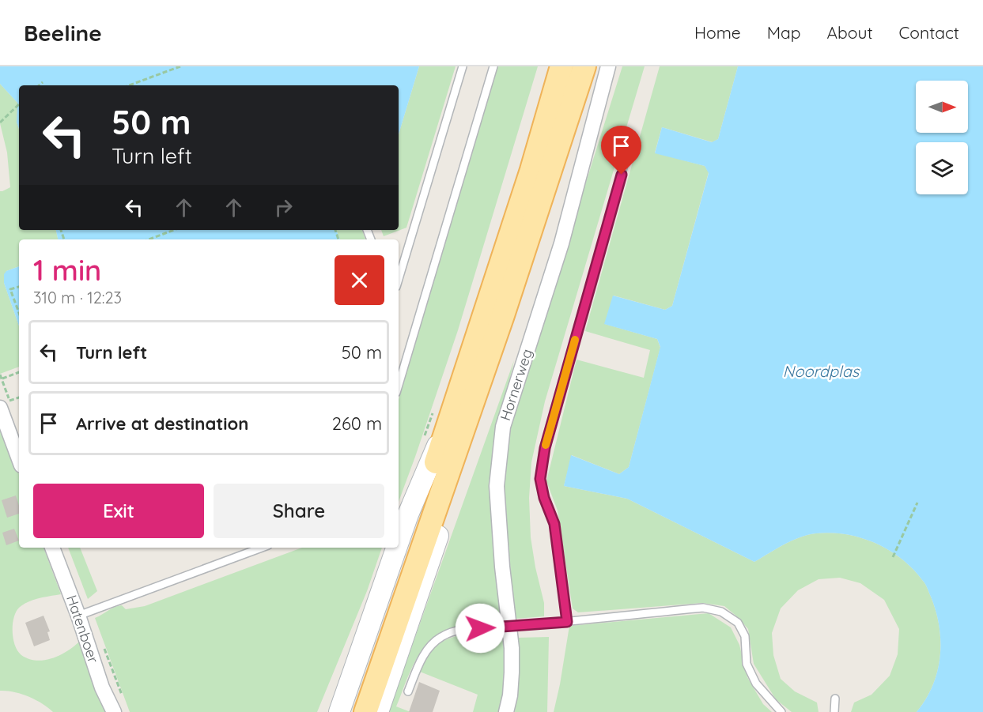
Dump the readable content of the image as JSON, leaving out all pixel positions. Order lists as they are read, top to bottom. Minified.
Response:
{"streets":{"main road":["Hornerweg"],"street":["Hatenboer"]},"water":["Noordplas"],"north":"right","page":{"header":"Beeline","nav":["Home","Map","About","Contact"],"turn":["50 m","Turn left"],"heading":["1 min","310 m · 12:23"],"list":[{"name":"Turn left","value":"50 m"},{"name":"Arrive at destination","value":"260 m"}],"buttons":["Exit","Share"]}}
